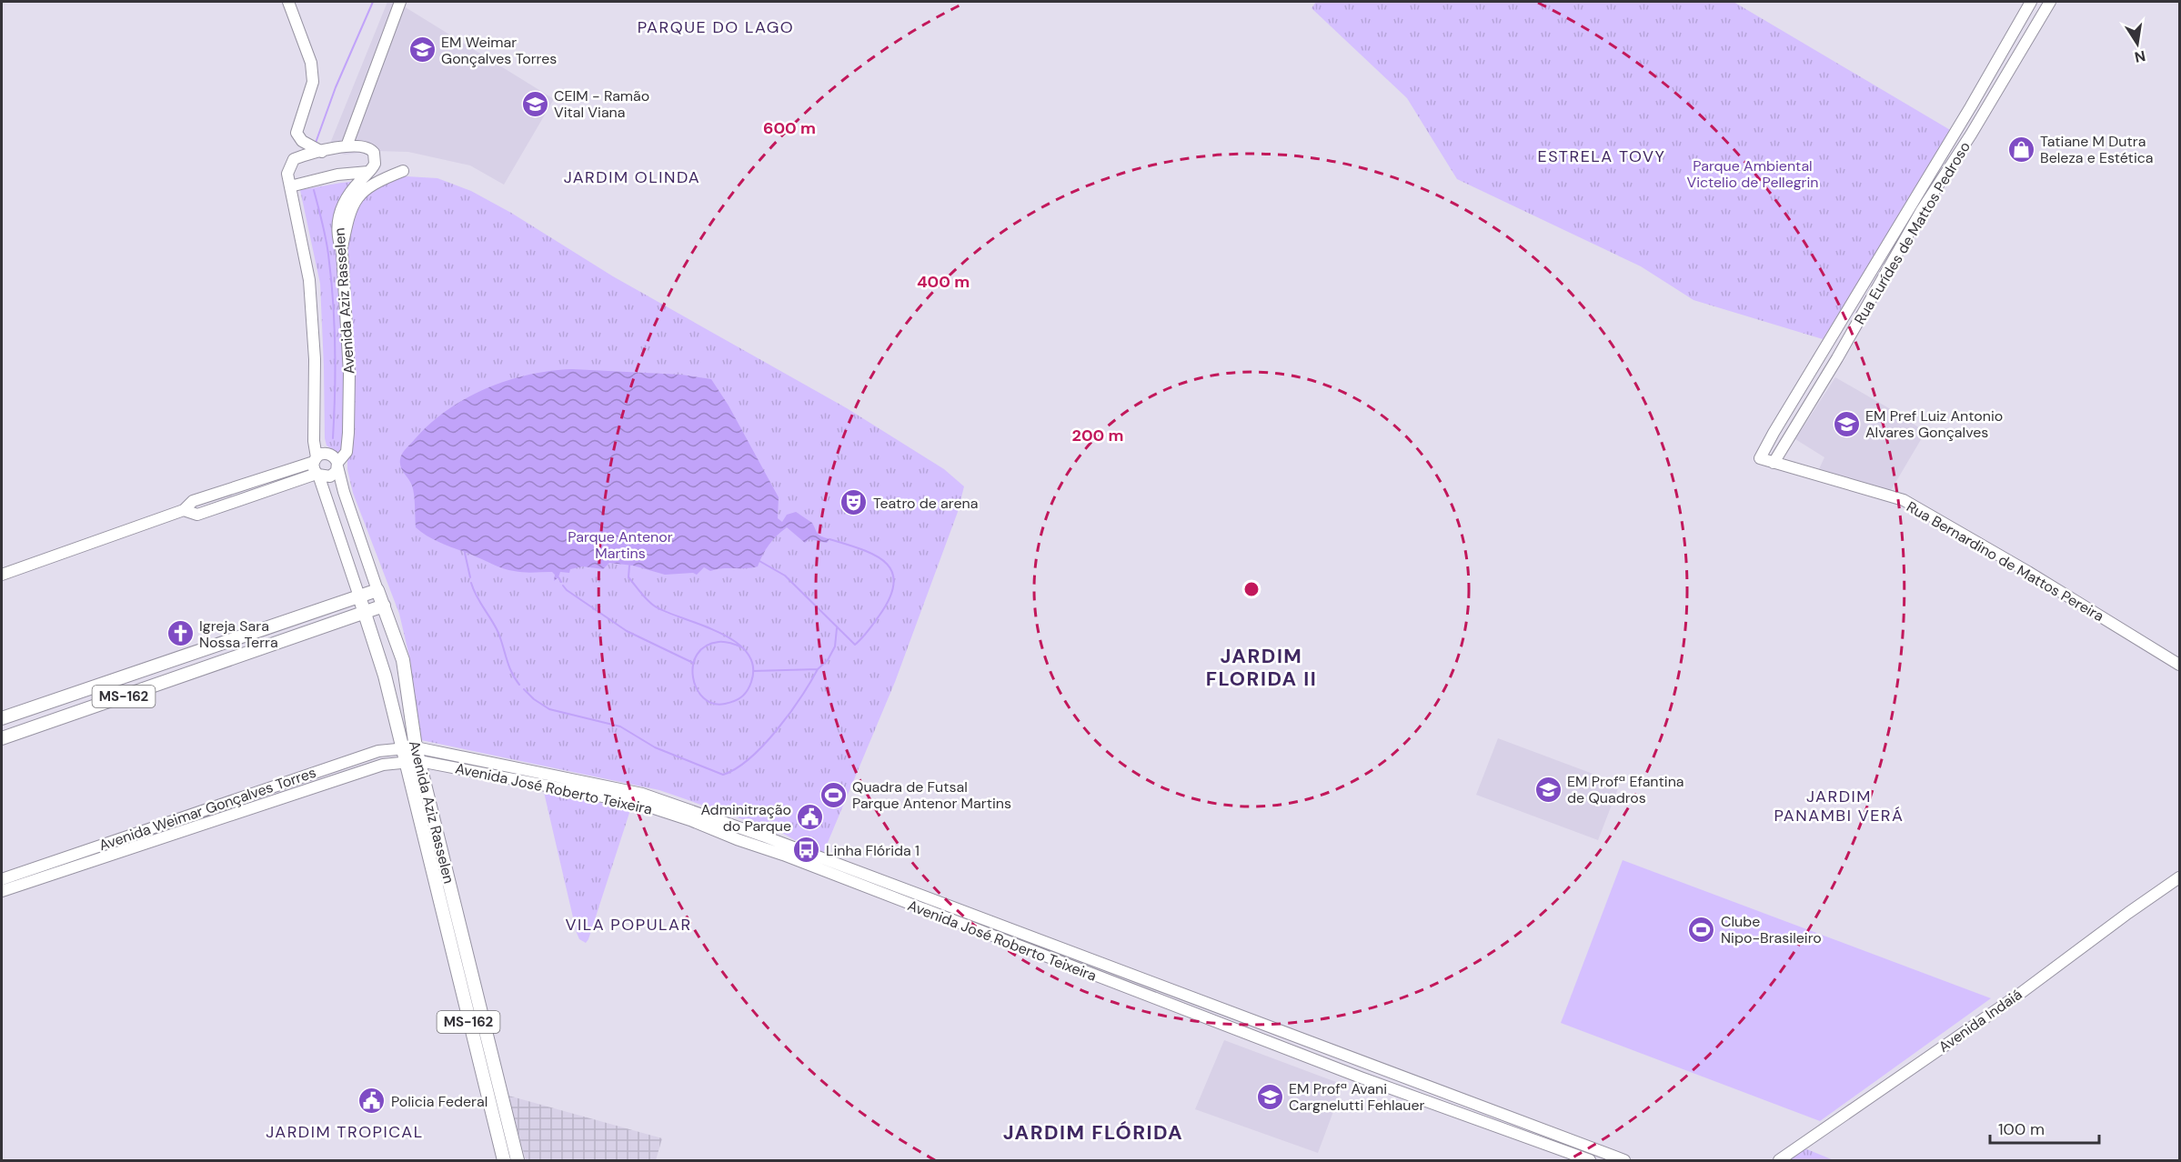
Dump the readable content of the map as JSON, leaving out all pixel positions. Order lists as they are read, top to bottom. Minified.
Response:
{"streets":{"main road":["Avenida Aziz Rasselen","MS-162"],"street":["Rua Eurídes de Mattos Pedroso","Rua Bernardino de Mattos Pereira","Avenida José Roberto Teixeira","Avenida Weimar Gonçalves Torres","Avenida Indaiá"]},"crossings":[["Rua Eurídes de Mattos Pedroso","Rua Bernardino de Mattos Pereira"],["Avenida Aziz Rasselen","MS-162"],["Avenida Aziz Rasselen","Avenida José Roberto Teixeira"],["Avenida Aziz Rasselen","Avenida Weimar Gonçalves Torres"],["Avenida José Roberto Teixeira","Avenida Weimar Gonçalves Torres"]],"districts":["PARQUE DO LAGO","ESTRELA TOVY","JARDIM OLINDA","JARDIM FLORIDA II","JARDIM PANAMBI VERÁ","VILA POPULAR","JARDIM TROPICAL","JARDIM FLÓRIDA"],"parks":["Parque Ambiental Victelio de Pellegrin","Parque Antenor Martins"],"places":{"school or university":["EM Weimar Gonçalves Torres","CEIM - Ramão Vital Viana","EM Pref Luiz Antonio Alvares Gonçalves","EM Profª Efantina de Quadros","EM Profª Avani Cargnelutti Fehlauer"],"shop":["Tatiane M Dutra Beleza e Estética"],"theatre":["Teatro de arena"],"church":["Igreja Sara Nossa Terra"],"sports":["Quadra de Futsal Parque Antenor Martins","Clube Nipo-Brasileiro"],"public building":["Adminitração do Parque","Policia Federal"],"bus stop":["Linha Flórida 1"]},"scale_bar":"100 m","north":"bottom","rings":["600 m","400 m","200 m"]}
